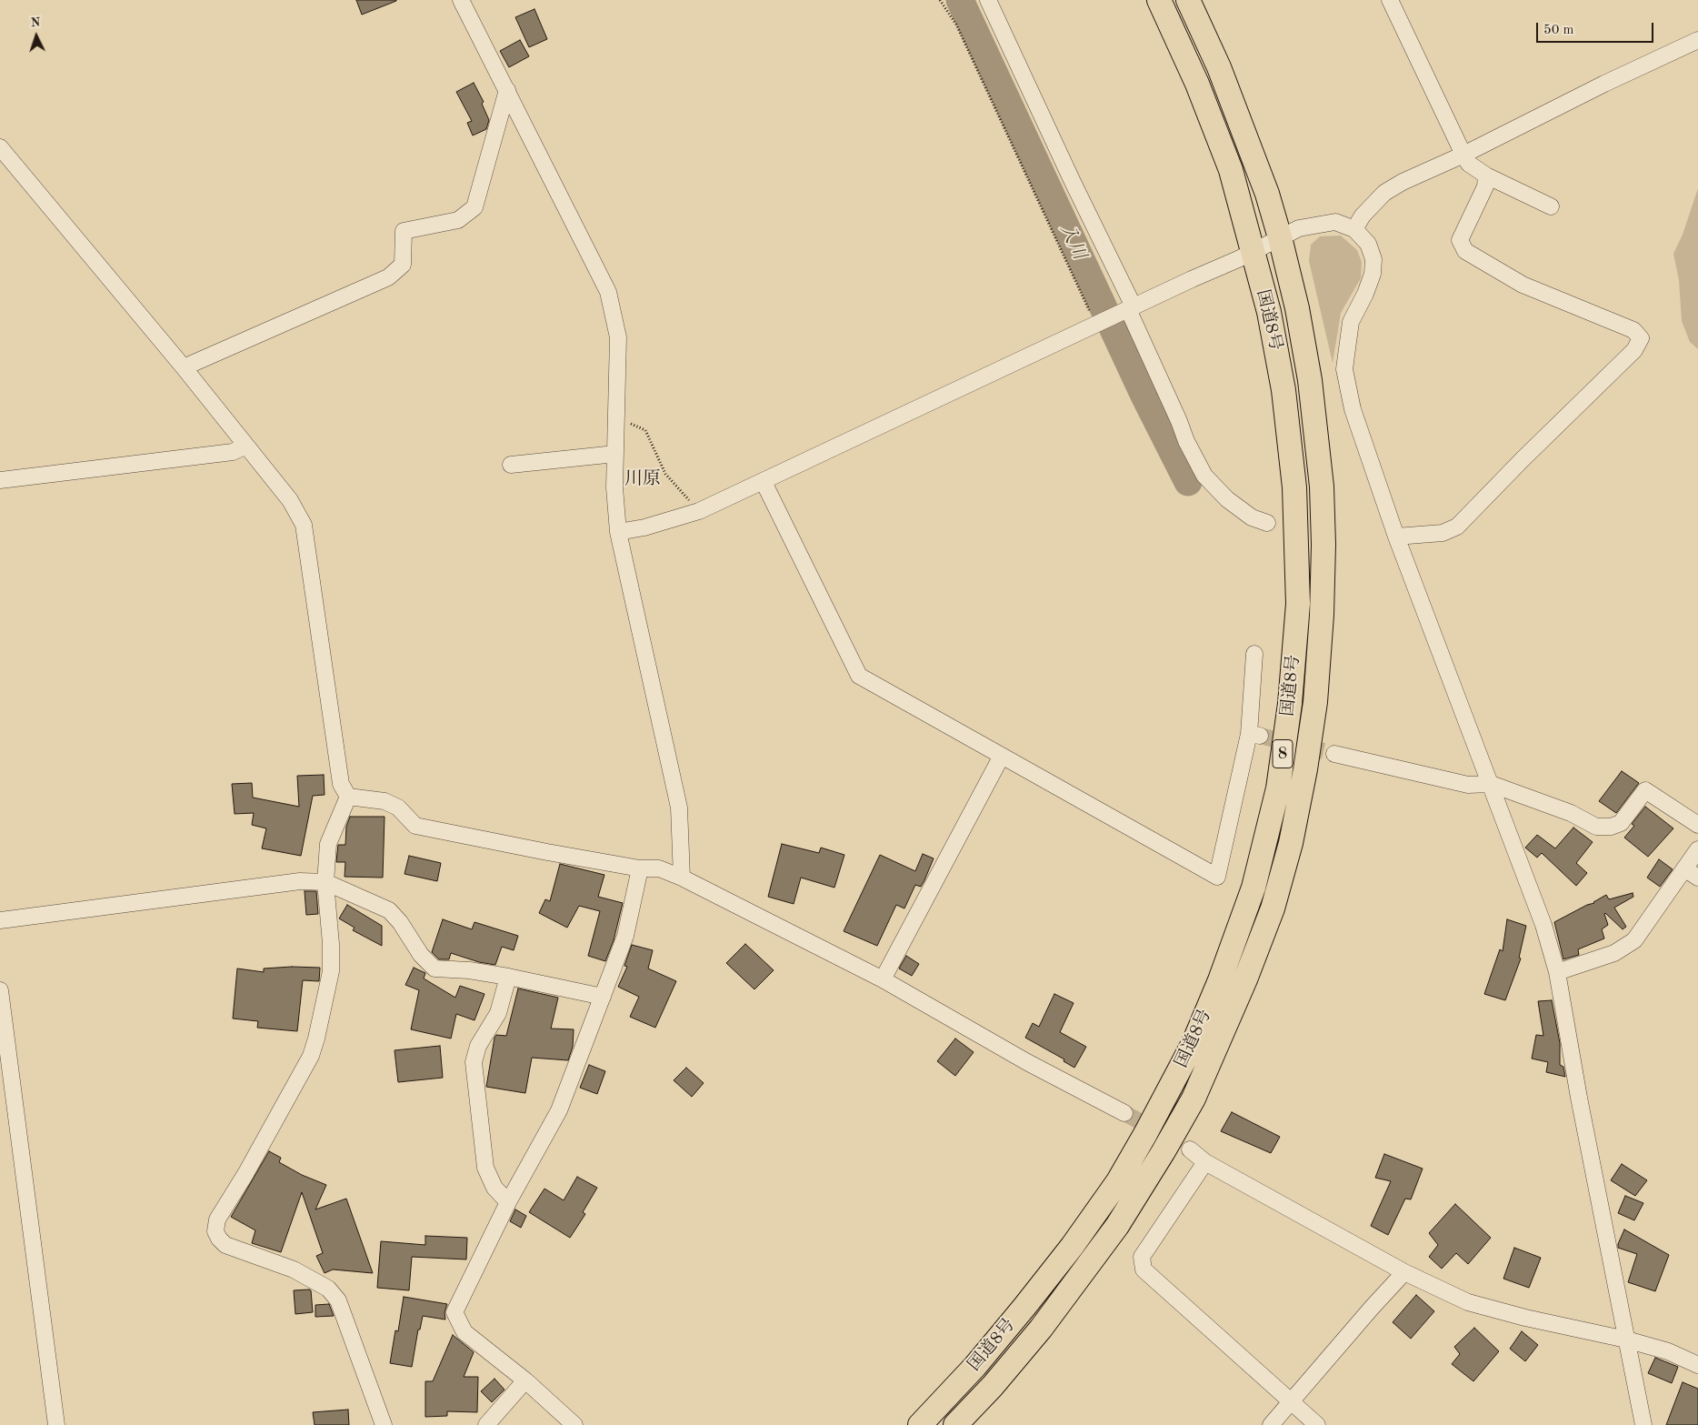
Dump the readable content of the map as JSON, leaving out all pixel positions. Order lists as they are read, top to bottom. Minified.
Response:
{"streets":{"highway":["国道8号","8"]},"districts":["川原"],"water":["入川"],"scale_bar":"50 m","north":"top"}
